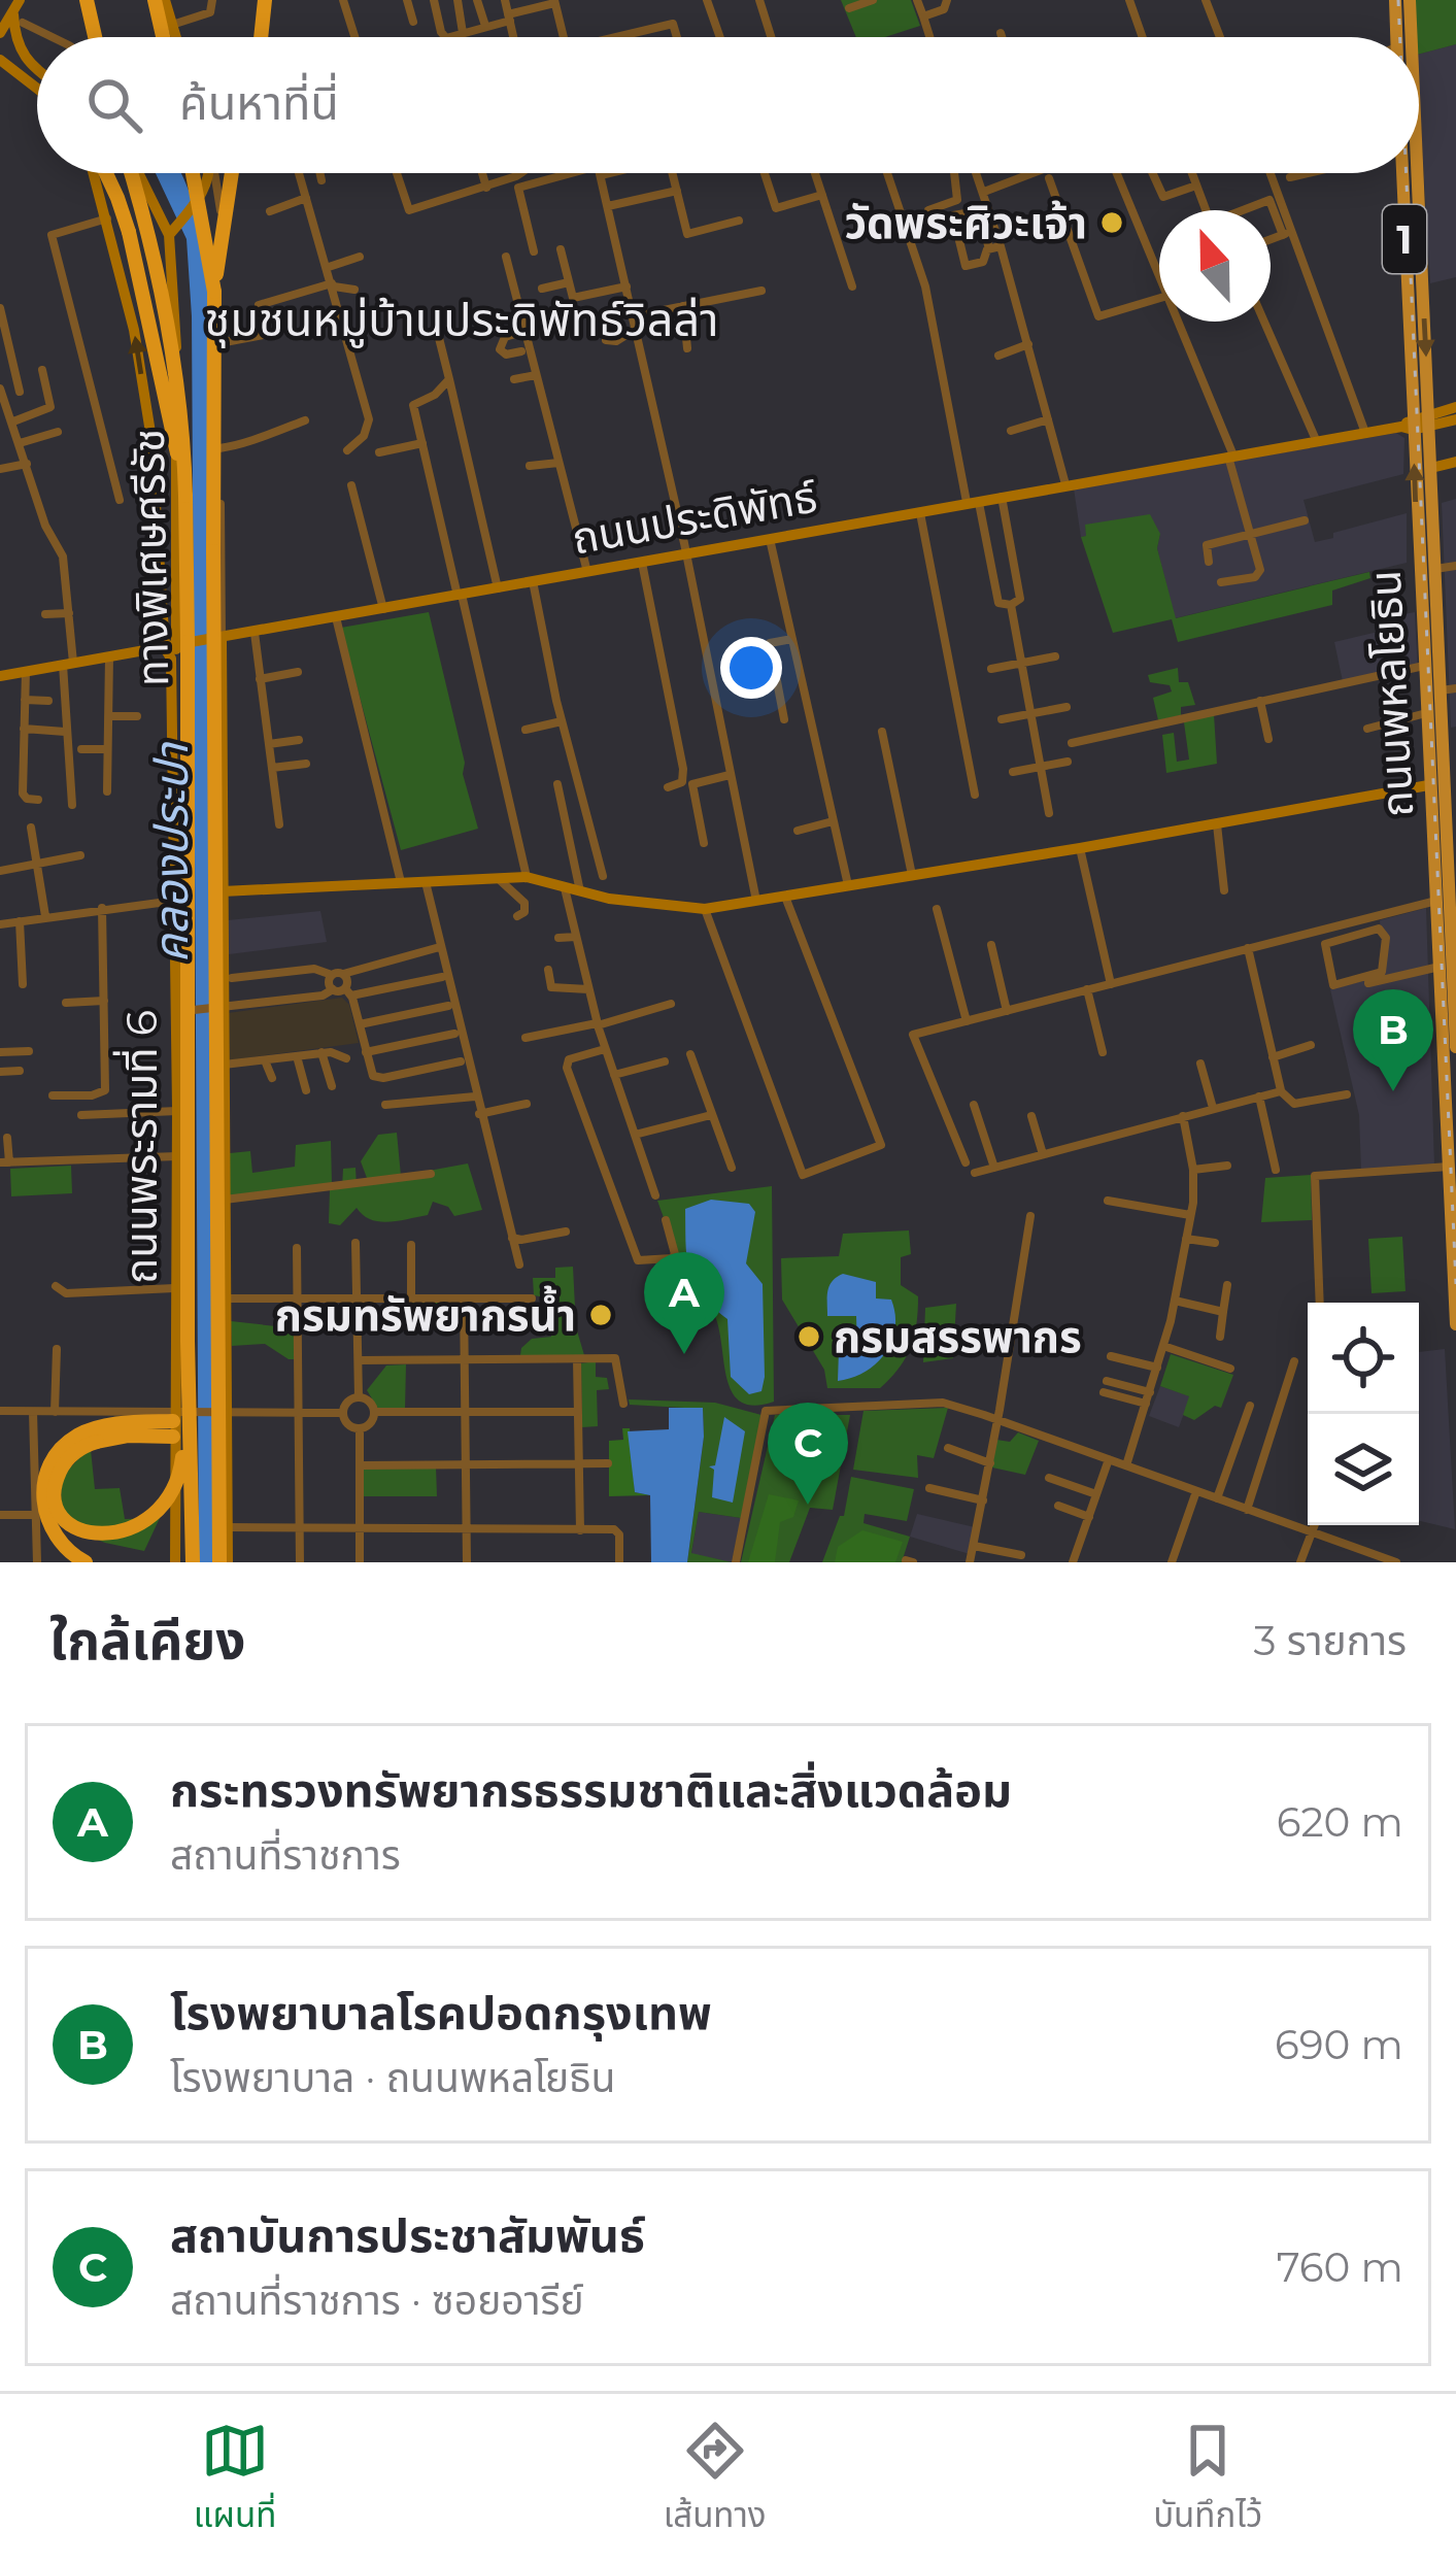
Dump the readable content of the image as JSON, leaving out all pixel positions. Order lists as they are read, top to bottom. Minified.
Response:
{"streets":{"highway":["ทางพิเศษศรีรัช"],"main road":["1","ถนนประดิพัทธ์","ถนนพหลโยธิน","ถนนพระรามที่ 6"]},"crossings":[["ถนนประดิพัทธ์","ถนนพหลโยธิน"],["ถนนประดิพัทธ์","ถนนพระรามที่ 6"],["ทางพิเศษศรีรัช","ถนนพระรามที่ 6"]],"districts":["ชุมชนหมู่บ้านประดิพัทธ์วิลล่า"],"water":["คลองประปา"],"places":["วัดพระศิวะเจ้า","กรมทรัพยากรน้ำ","กรมสรรพากร"],"north":"top","page":{"search":"ค้นหาที่นี่","pins":["B","A","C"],"heading":["ใกล้เคียง","3 รายการ"],"list":[{"mark":"A","name":"กระทรวงทรัพยากรธรรมชาติและสิ่งแวดล้อม","note":"สถานที่ราชการ","value":"620 m"},{"mark":"B","name":"โรงพยาบาลโรคปอดกรุงเทพ","note":"โรงพยาบาล · ถนนพหลโยธิน","value":"690 m"},{"mark":"C","name":"สถาบันการประชาสัมพันธ์","note":"สถานที่ราชการ · ซอยอารีย์","value":"760 m"}],"nav":["แผนที่","เส้นทาง","บันทึกไว้"]}}
